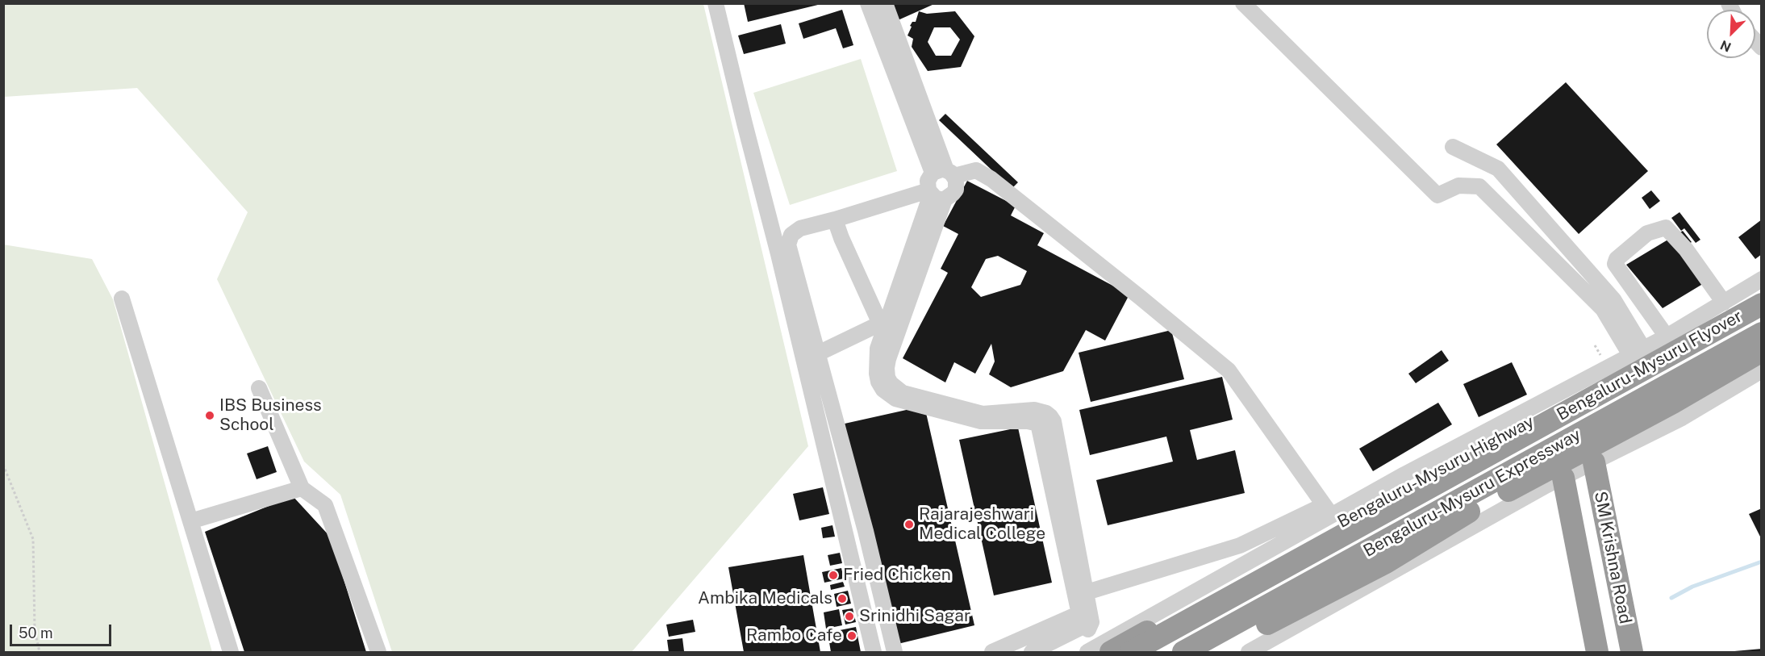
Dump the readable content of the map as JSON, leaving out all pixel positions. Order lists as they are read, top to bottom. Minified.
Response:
{"streets":{"highway":["Bengaluru-Mysuru Flyover","Bengaluru-Mysuru Highway","Bengaluru-Mysuru Expressway","SM Krishna Road"]},"crossings":[["Bengaluru-Mysuru Flyover","Bengaluru-Mysuru Highway"],["Bengaluru-Mysuru Expressway","SM Krishna Road"]],"places":["IBS Business School","Rajarajeshwari Medical College","Fried Chicken","Ambika Medicals","Srinidhi Sagar","Rambo Cafe"],"scale_bar":"50 m","north":"bottom left"}
